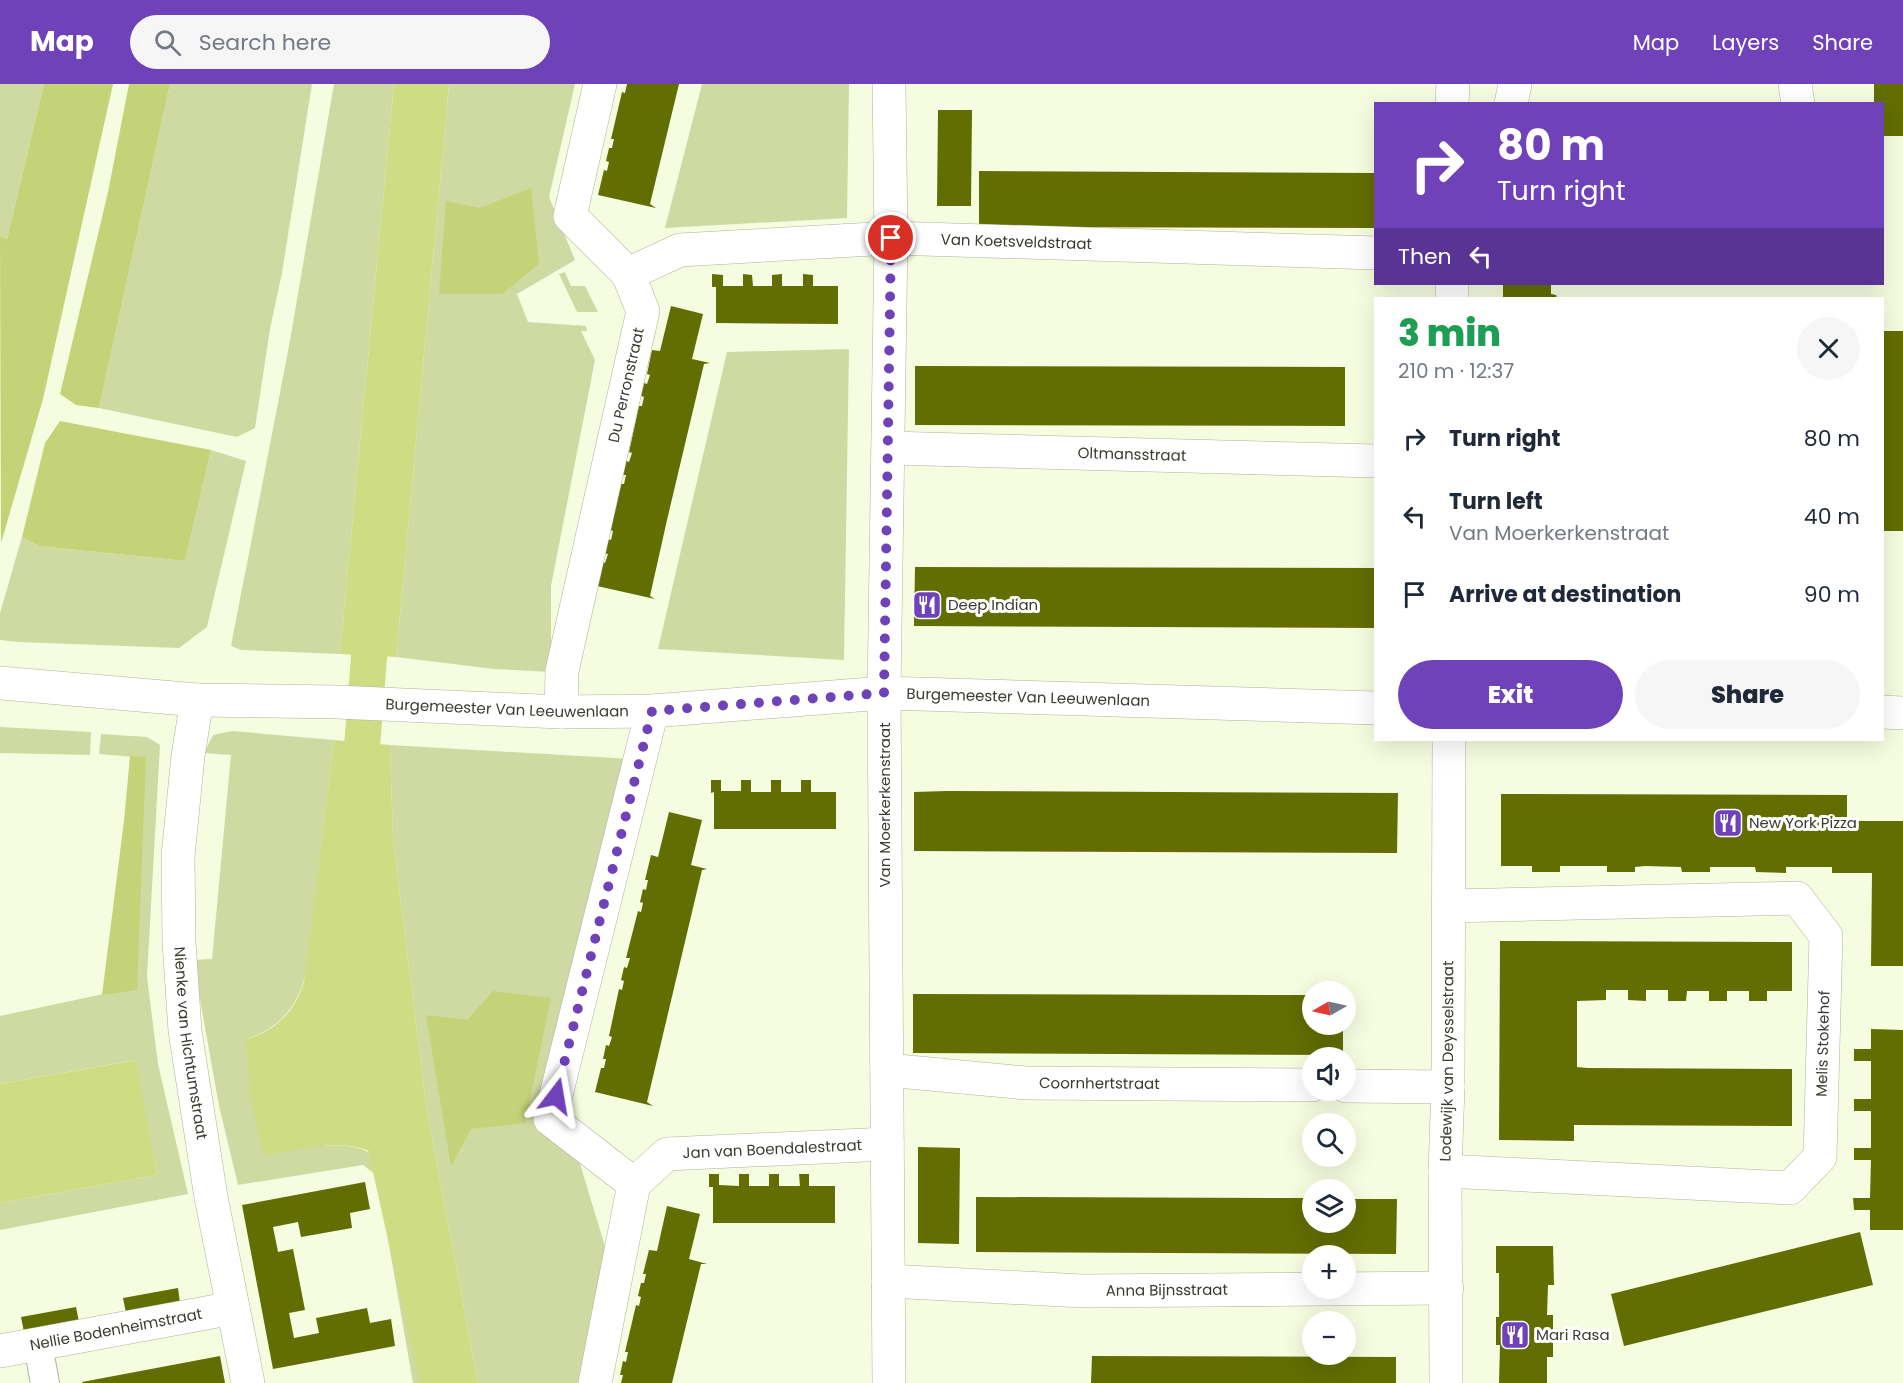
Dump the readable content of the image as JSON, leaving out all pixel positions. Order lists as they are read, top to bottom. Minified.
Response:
{"streets":{"street":["Van Koetsveldstraat","Du Perronstraat","Oltmansstraat","Burgemeester Van Leeuwenlaan","Van Moerkerkenstraat","Nienke van Hichtumstraat","Melis Stokehof","Lodewijk van Deysselstraat","Coornhertstraat","Jan van Boendalestraat","Anna Bijnsstraat","Nellie Bodenheimstraat"]},"crossings":[["Van Koetsveldstraat","Du Perronstraat"],["Van Koetsveldstraat","Van Moerkerkenstraat"],["Du Perronstraat","Burgemeester Van Leeuwenlaan"],["Oltmansstraat","Van Moerkerkenstraat"],["Burgemeester Van Leeuwenlaan","Van Moerkerkenstraat"],["Burgemeester Van Leeuwenlaan","Nienke van Hichtumstraat"],["Van Moerkerkenstraat","Coornhertstraat"],["Van Moerkerkenstraat","Jan van Boendalestraat"],["Van Moerkerkenstraat","Anna Bijnsstraat"],["Nienke van Hichtumstraat","Nellie Bodenheimstraat"],["Melis Stokehof","Lodewijk van Deysselstraat"],["Lodewijk van Deysselstraat","Anna Bijnsstraat"]],"places":{"restaurant":["Deep Indian","New York Pizza","Mari Rasa"]},"north":"left","page":{"header":"Map","search":"Search here","nav":["Map","Layers","Share"],"turn":["80 m","Turn right"],"then":"Then","heading":["3 min","210 m · 12:37"],"list":[{"name":"Turn right","value":"80 m"},{"name":"Turn left","note":"Van Moerkerkenstraat","value":"40 m"},{"name":"Arrive at destination","value":"90 m"}],"buttons":["Exit","Share"],"map_buttons":["+","−"]}}
